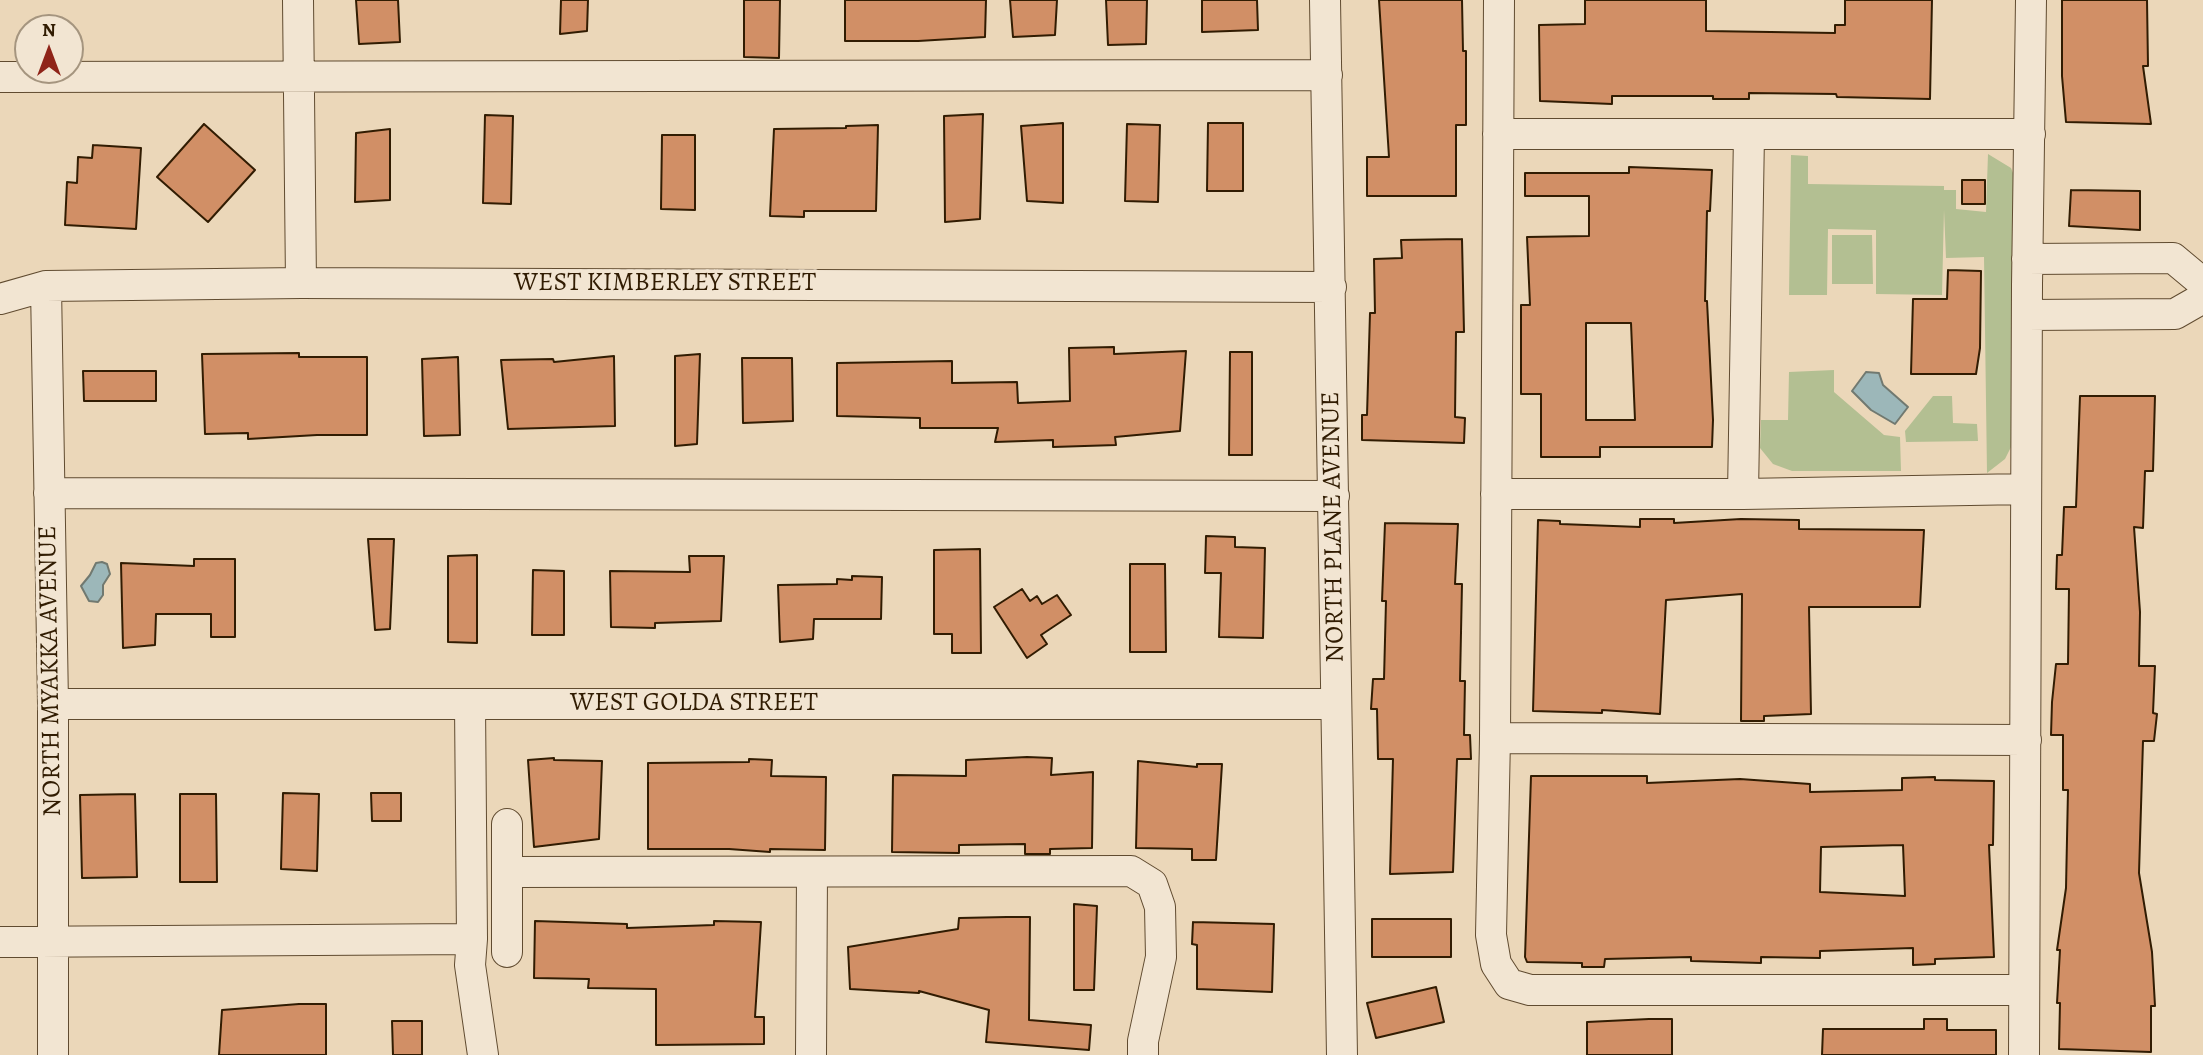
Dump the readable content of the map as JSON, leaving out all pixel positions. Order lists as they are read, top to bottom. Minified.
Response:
{"streets":{"street":["WEST KIMBERLEY STREET","NORTH PLANE AVENUE","NORTH MYAKKA AVENUE","WEST GOLDA STREET"]},"crossings":[["WEST KIMBERLEY STREET","NORTH PLANE AVENUE"],["WEST KIMBERLEY STREET","NORTH MYAKKA AVENUE"],["NORTH PLANE AVENUE","WEST GOLDA STREET"],["NORTH MYAKKA AVENUE","WEST GOLDA STREET"]],"north":"top"}
